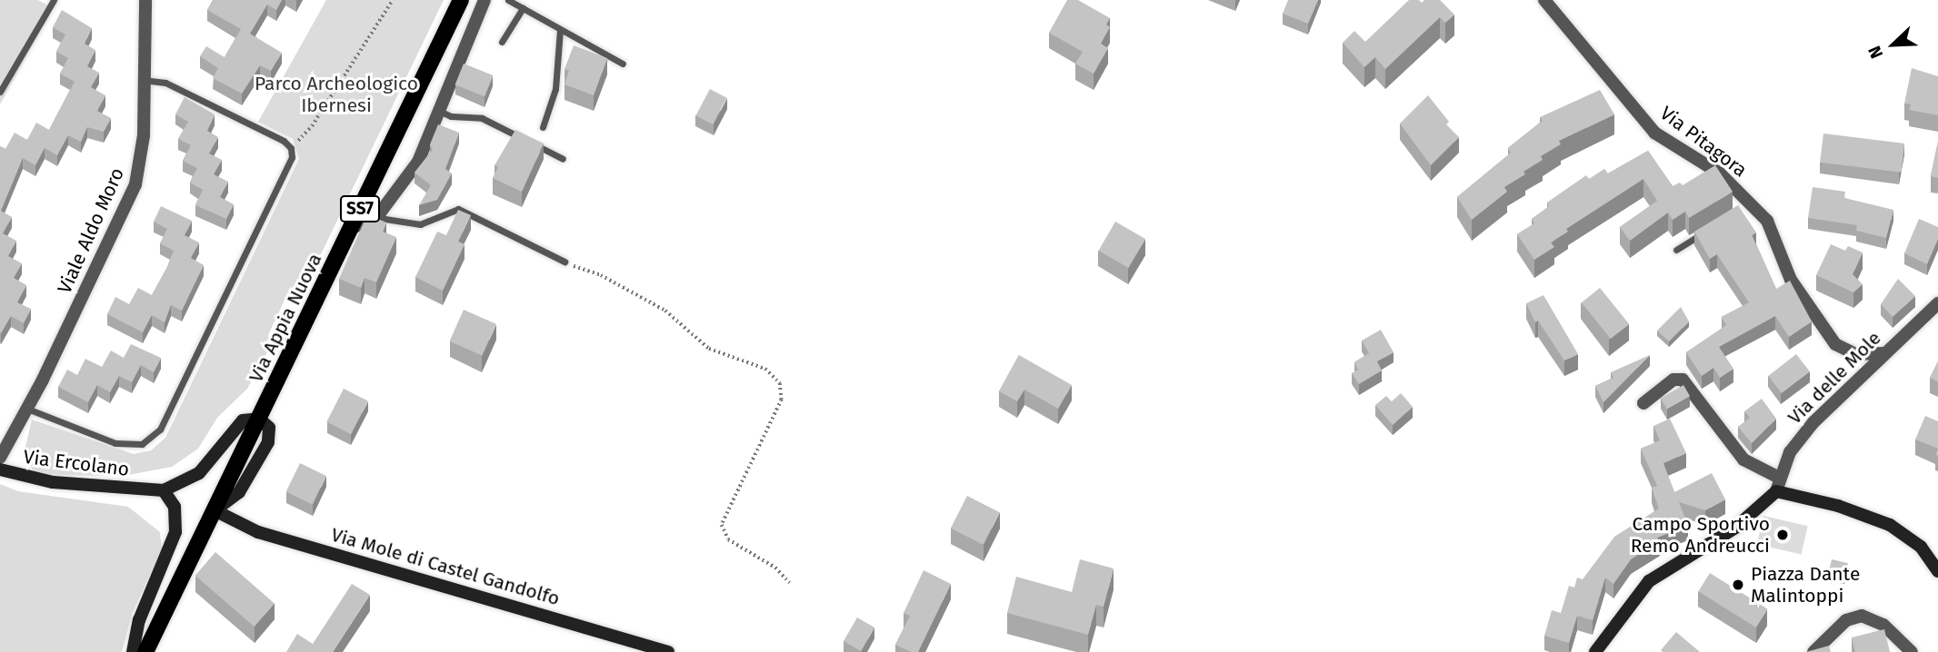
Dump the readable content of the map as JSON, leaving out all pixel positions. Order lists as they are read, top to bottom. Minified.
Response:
{"streets":{"main road":["SS7","Via Appia Nuova"],"street":["Via Pitagora","Viale Aldo Moro","Via delle Mole","Via Ercolano","Via Mole di Castel Gandolfo"]},"crossings":[["Via Pitagora","Via delle Mole"],["Via Appia Nuova","Via Mole di Castel Gandolfo"]],"parks":["Parco Archeologico Ibernesi"],"places":["Campo Sportivo Remo Andreucci","Piazza Dante Malintoppi"],"north":"bottom left"}
